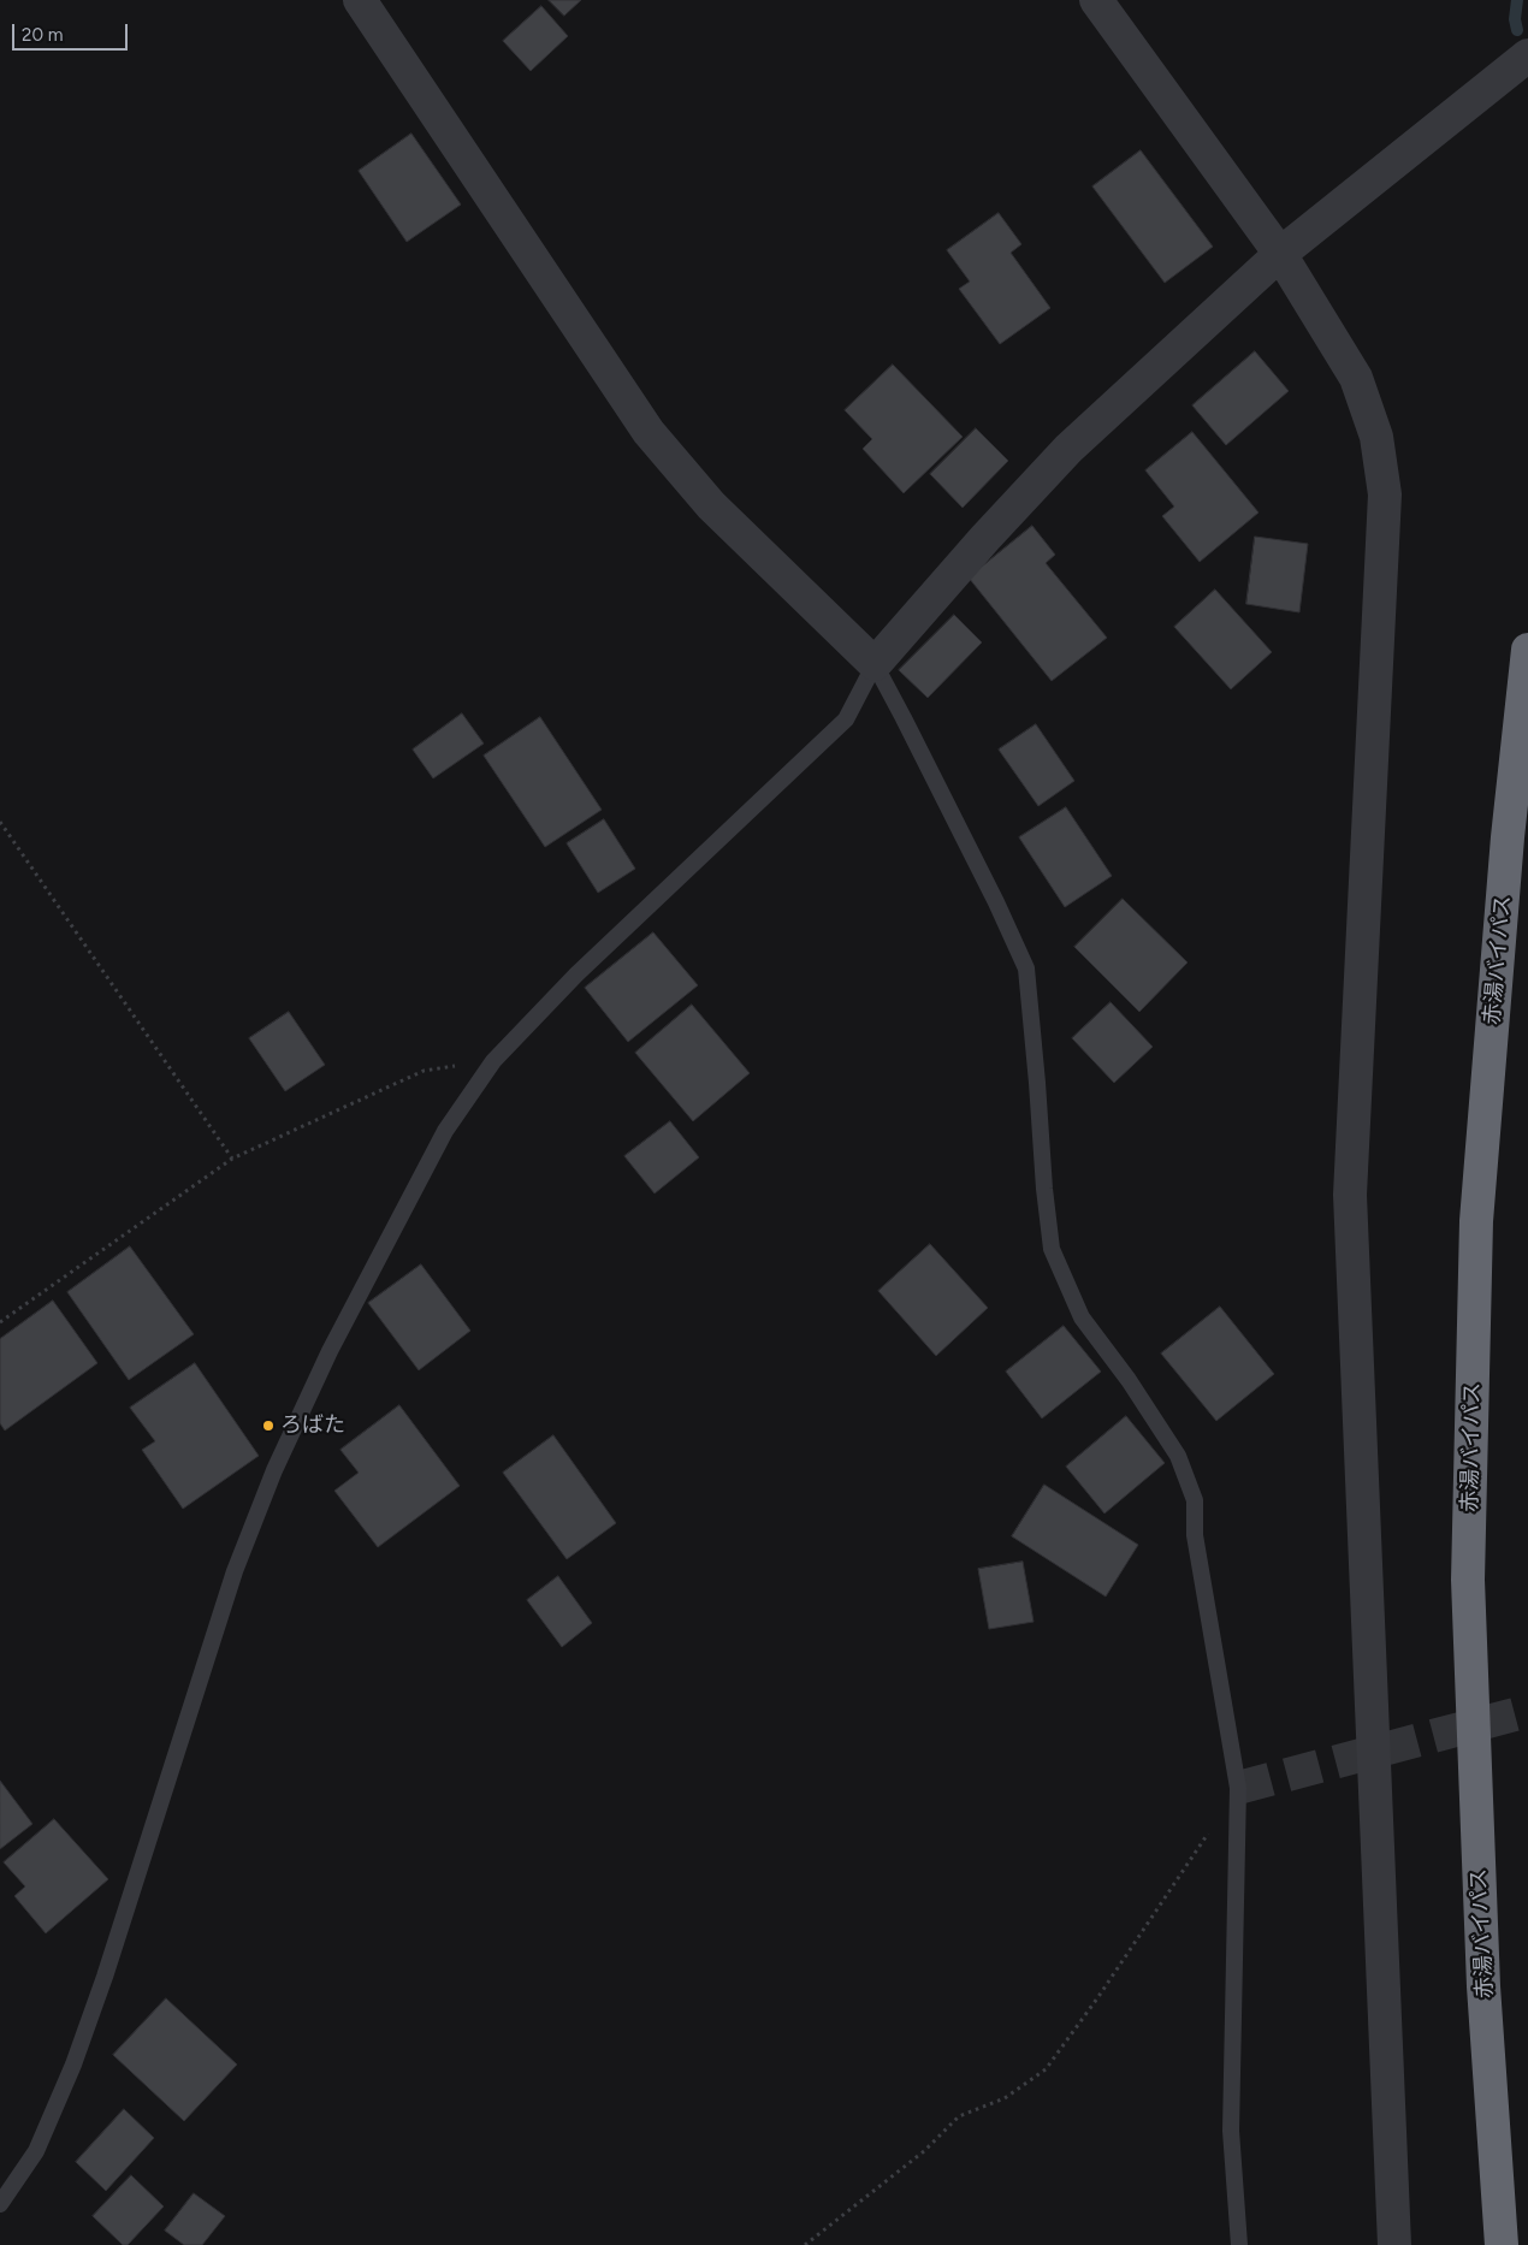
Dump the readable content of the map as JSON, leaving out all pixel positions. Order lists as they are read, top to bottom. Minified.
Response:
{"streets":{"highway":["赤湯バイパス"]},"places":["ろばた"],"scale_bar":"20 m"}
